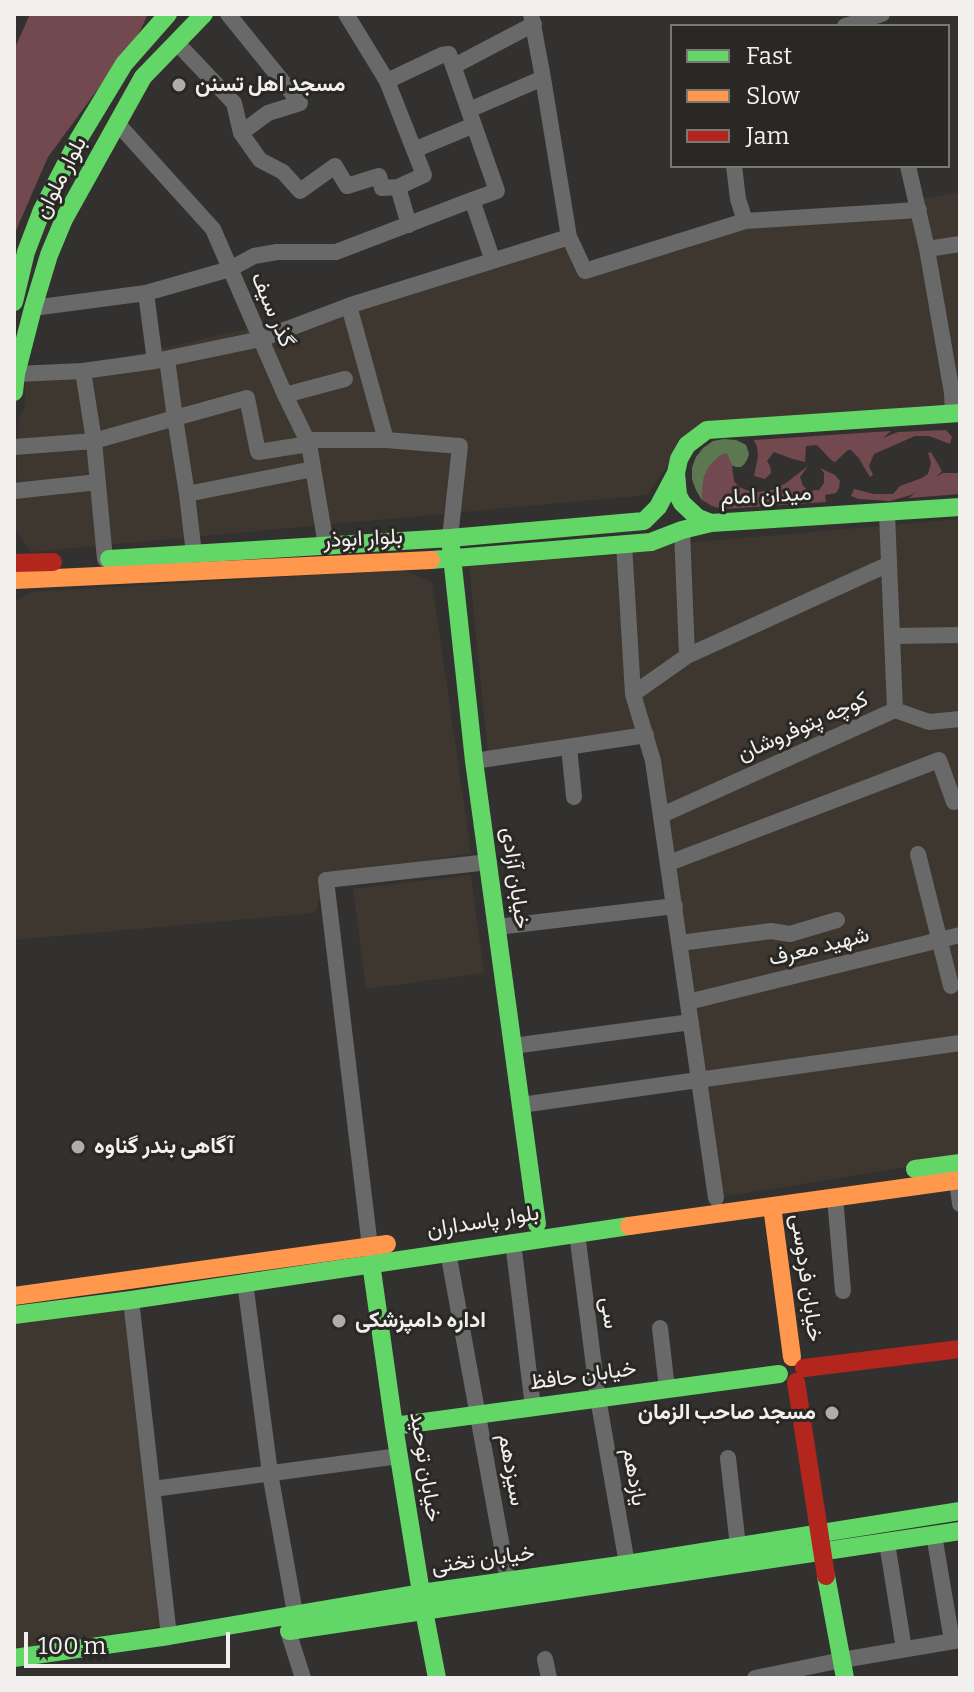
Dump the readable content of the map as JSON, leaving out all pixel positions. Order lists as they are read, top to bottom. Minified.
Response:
{"streets":{"main road":["بلوار ملوان","میدان امام","بلوار ابوذر","خیابان آزادی","بلوار پاسداران","خیابان فردوسی","خیابان حافظ","خیابان توحید","خیابان تختی"],"street":["گذر سیف","کوچه پتوفروشان","شهید معرف","سی","سیزدهم","یازدهم"]},"crossings":[["بلوار ملوان","گذر سیف"],["گذر سیف","بلوار ابوذر"],["میدان امام","بلوار ابوذر"],["میدان امام","کوچه پتوفروشان"],["بلوار ابوذر","خیابان آزادی"],["خیابان آزادی","بلوار پاسداران"],["بلوار پاسداران","خیابان فردوسی"],["بلوار پاسداران","سی"],["بلوار پاسداران","خیابان توحید"],["بلوار پاسداران","سیزدهم"],["خیابان فردوسی","خیابان حافظ"],["خیابان فردوسی","خیابان تختی"],["سی","خیابان حافظ"],["سی","یازدهم"],["خیابان حافظ","خیابان توحید"],["خیابان حافظ","سیزدهم"],["خیابان حافظ","یازدهم"],["خیابان توحید","خیابان تختی"],["سیزدهم","خیابان تختی"],["یازدهم","خیابان تختی"]],"places":["مسجد اهل تسنن","آگاهی بندر گناوه","اداره دامپزشکی","مسجد صاحب الزمان"],"legend":["Fast","Slow","Jam"],"scale_bar":"100 m"}
